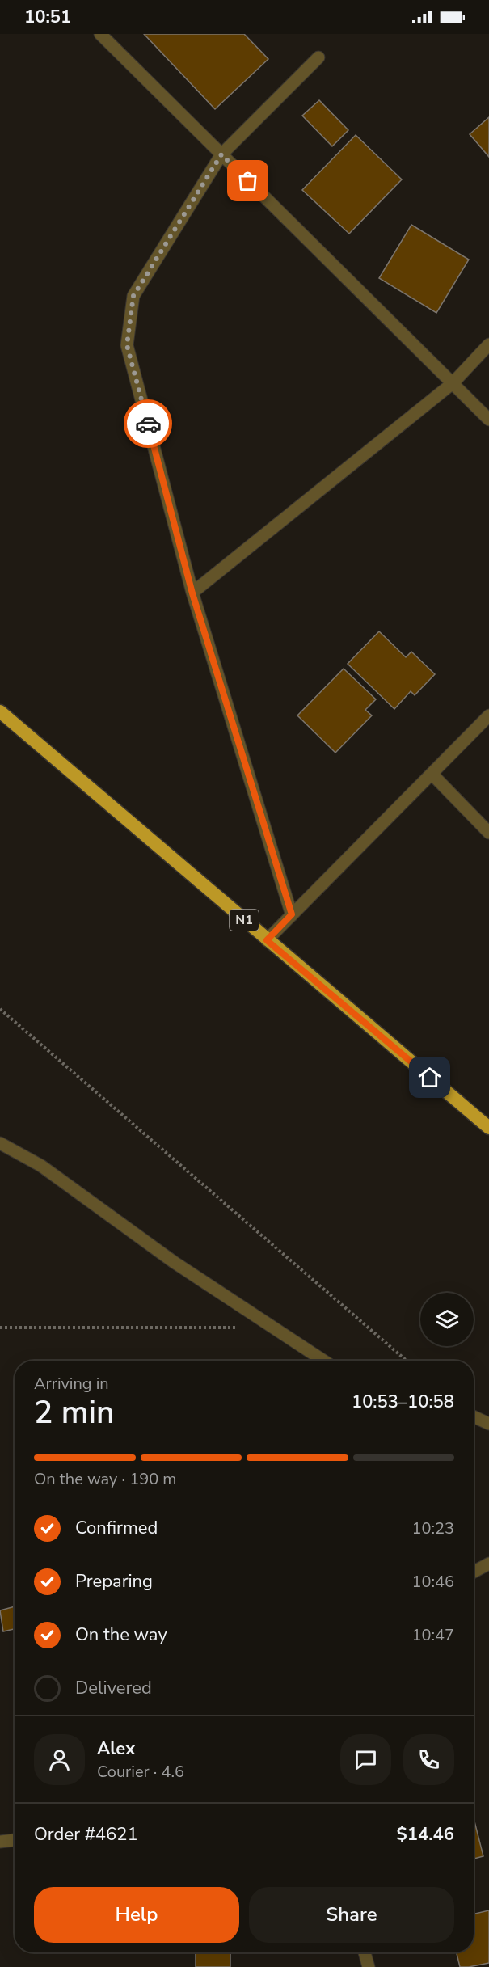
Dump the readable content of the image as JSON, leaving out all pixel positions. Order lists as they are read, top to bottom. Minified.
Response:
{"streets":{"highway":["N1"]},"page":{"status":"10:51","heading":["2 min","Arriving in","10:53–10:58"],"panel":["Alex","Courier · 4.6","Order #4621","$14.46"],"bar":"On the way · 190 m","list":[["Confirmed","10:23"],["Preparing","10:46"],["On the way","10:47"],"Delivered"],"buttons":["Help","Share"]}}
